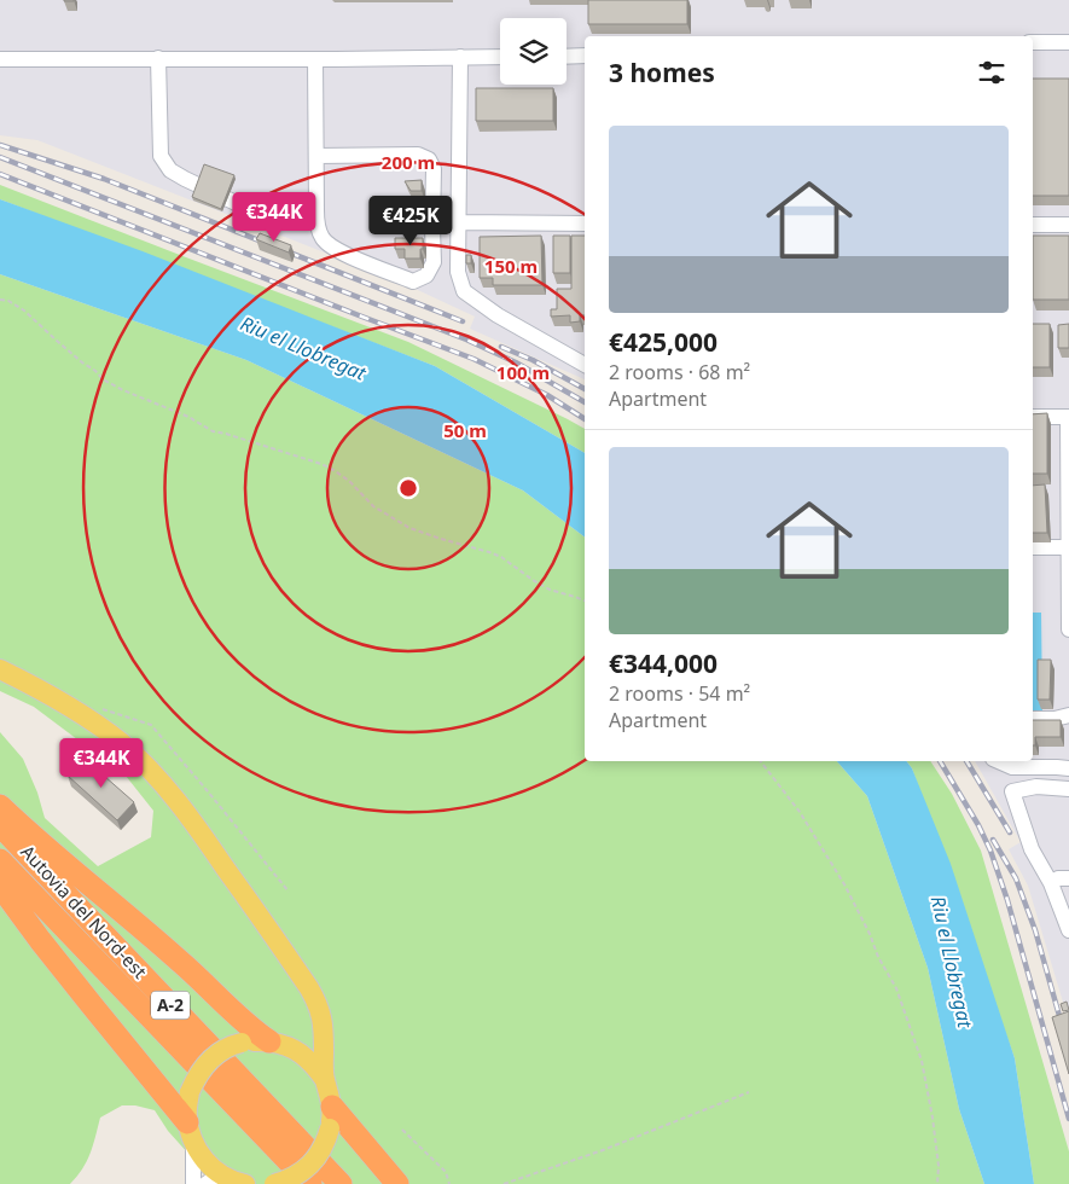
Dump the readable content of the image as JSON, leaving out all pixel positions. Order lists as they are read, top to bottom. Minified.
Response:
{"streets":{"highway":["Autovia del Nord-est","A-2"]},"water":["Riu el Llobregat"],"page":{"heading":"3 homes","list":[{"name":"€425,000","note":"2 rooms · 68 m² · Apartment"},{"name":"€344,000","note":"2 rooms · 54 m² · Apartment"}],"price":["€344K","€425K","€344K"]},"rings":["200 m","150 m","100 m","50 m"]}
